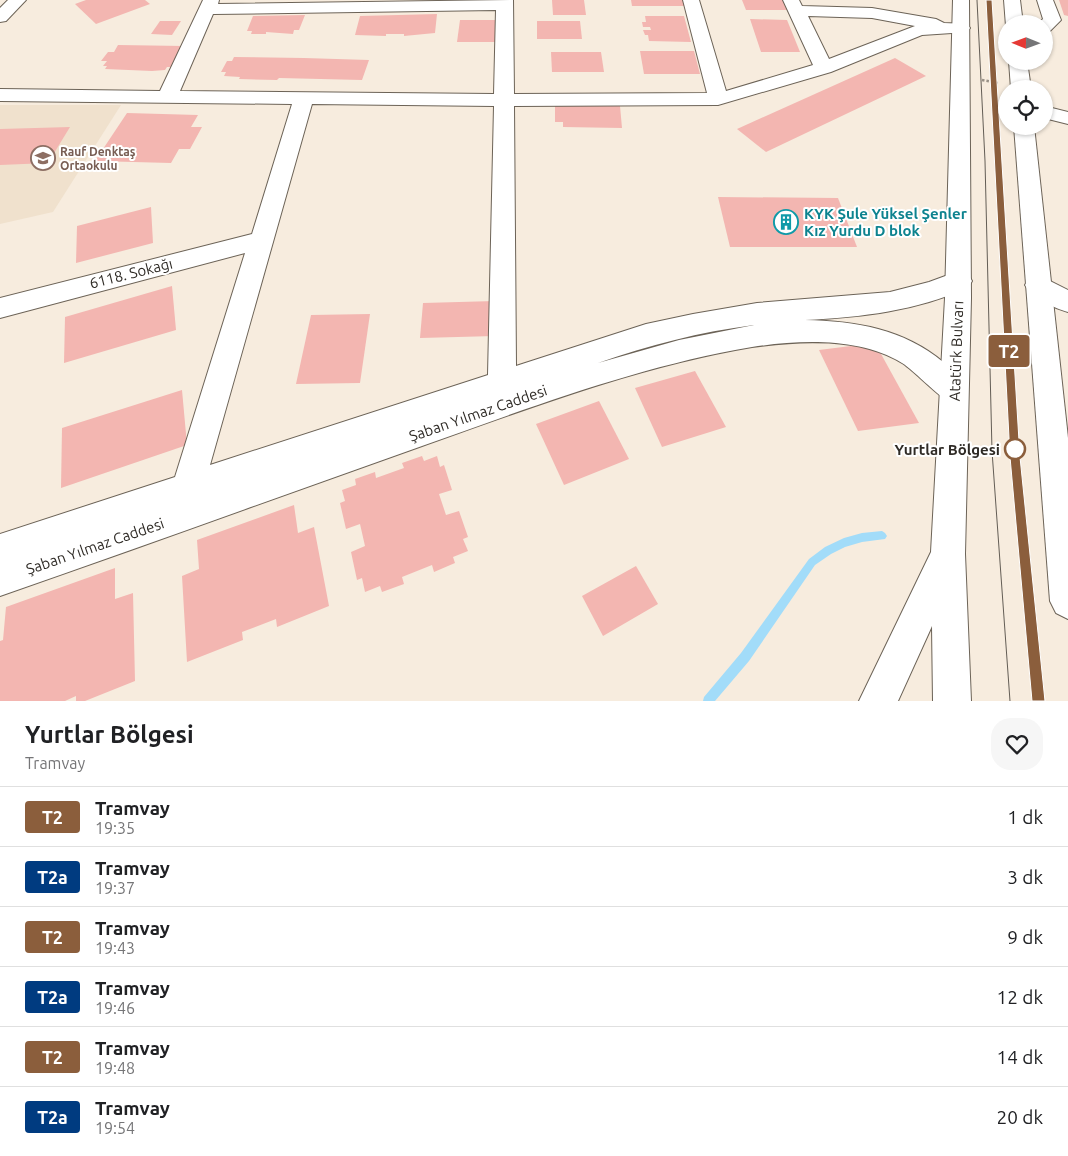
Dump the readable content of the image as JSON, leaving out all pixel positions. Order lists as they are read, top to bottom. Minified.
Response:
{"streets":{"street":["6118. Sokağı","Atatürk Bulvarı","Şaban Yılmaz Caddesi"]},"crossings":[["Atatürk Bulvarı","Şaban Yılmaz Caddesi"]],"places":{"school or university":["Rauf Denktaş Ortaokulu"],"building":["KYK Şule Yüksel Şenler Kız Yurdu D blok"],"other":["Yurtlar Bölgesi"]},"lines":["tram line T2"],"north":"left","page":{"on_map":"T2","heading":["Yurtlar Bölgesi","Tramvay"],"list":[{"mark":"T2","name":"Tramvay","note":"19:35","value":"1 dk"},{"mark":"T2a","name":"Tramvay","note":"19:37","value":"3 dk"},{"mark":"T2","name":"Tramvay","note":"19:43","value":"9 dk"},{"mark":"T2a","name":"Tramvay","note":"19:46","value":"12 dk"},{"mark":"T2","name":"Tramvay","note":"19:48","value":"14 dk"},{"mark":"T2a","name":"Tramvay","note":"19:54","value":"20 dk"}]}}
